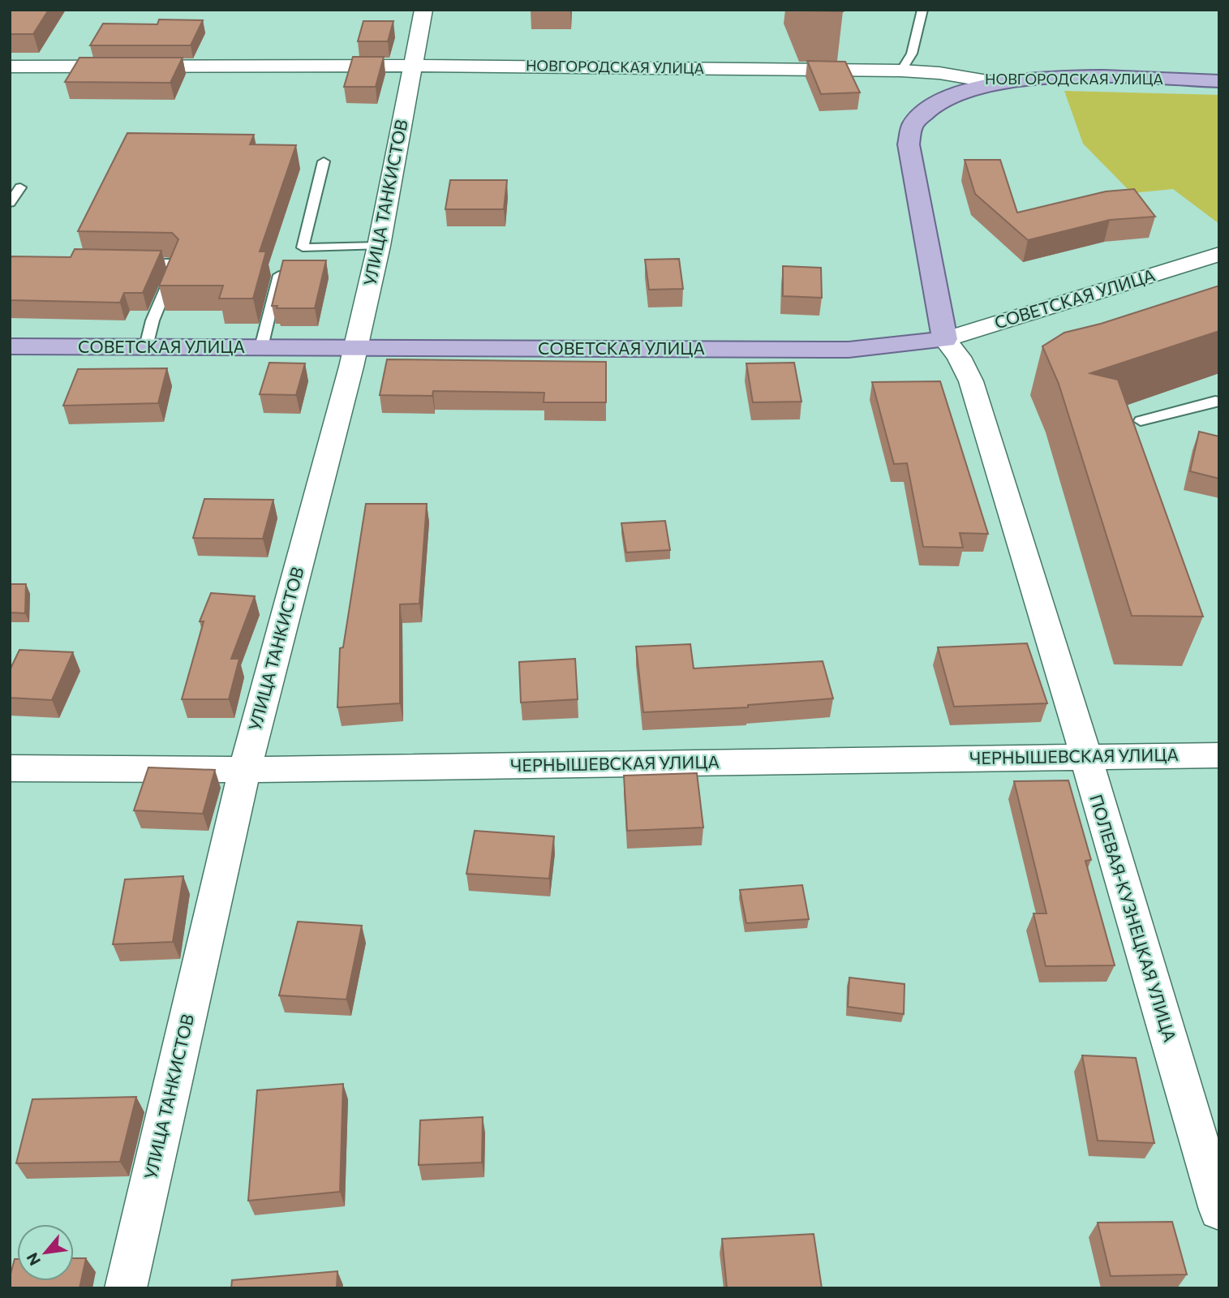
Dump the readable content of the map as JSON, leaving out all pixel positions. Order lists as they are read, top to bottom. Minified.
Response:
{"streets":{"main road":["НОВГОРОДСКАЯ УЛИЦА","СОВЕТСКАЯ УЛИЦА"],"street":["УЛИЦА ТАНКИСТОВ","ЧЕРНЫШЕВСКАЯ УЛИЦА","ПОЛЕВАЯ-КУЗНЕЦКАЯ УЛИЦА"]},"crossings":[["НОВГОРОДСКАЯ УЛИЦА","УЛИЦА ТАНКИСТОВ"],["УЛИЦА ТАНКИСТОВ","СОВЕТСКАЯ УЛИЦА"],["УЛИЦА ТАНКИСТОВ","ЧЕРНЫШЕВСКАЯ УЛИЦА"],["СОВЕТСКАЯ УЛИЦА","ПОЛЕВАЯ-КУЗНЕЦКАЯ УЛИЦА"],["ЧЕРНЫШЕВСКАЯ УЛИЦА","ПОЛЕВАЯ-КУЗНЕЦКАЯ УЛИЦА"]],"north":"bottom left"}
